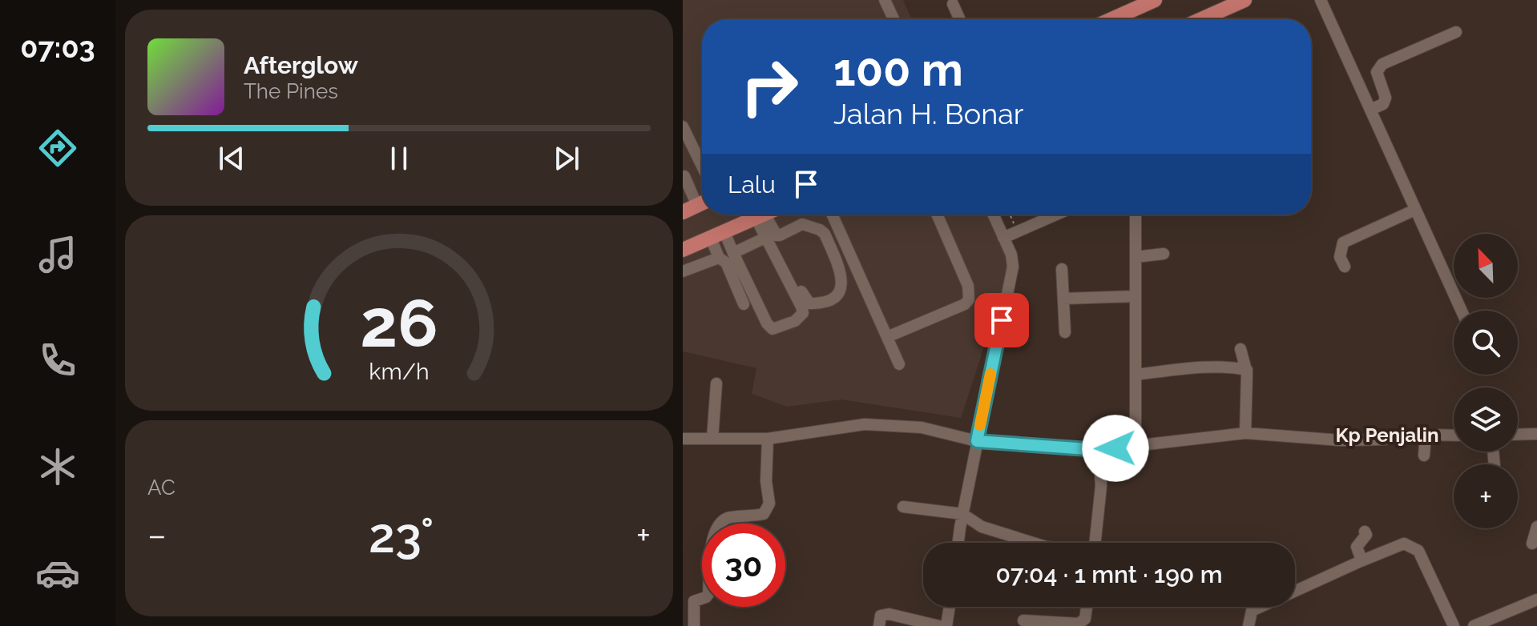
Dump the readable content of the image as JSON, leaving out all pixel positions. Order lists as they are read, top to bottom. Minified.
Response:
{"districts":["Kp Penjalin"],"north":"top left","page":{"tabs":"07:03","turn":["100 m","Jalan H. Bonar"],"song":["Afterglow","The Pines"],"then":"Lalu","map_buttons":"+","tile":"AC","heat":["−","23°","+"],"limit":"30","trip":"07:04 · 1 mnt · 190 m","gauge":["26","km/h"]}}
